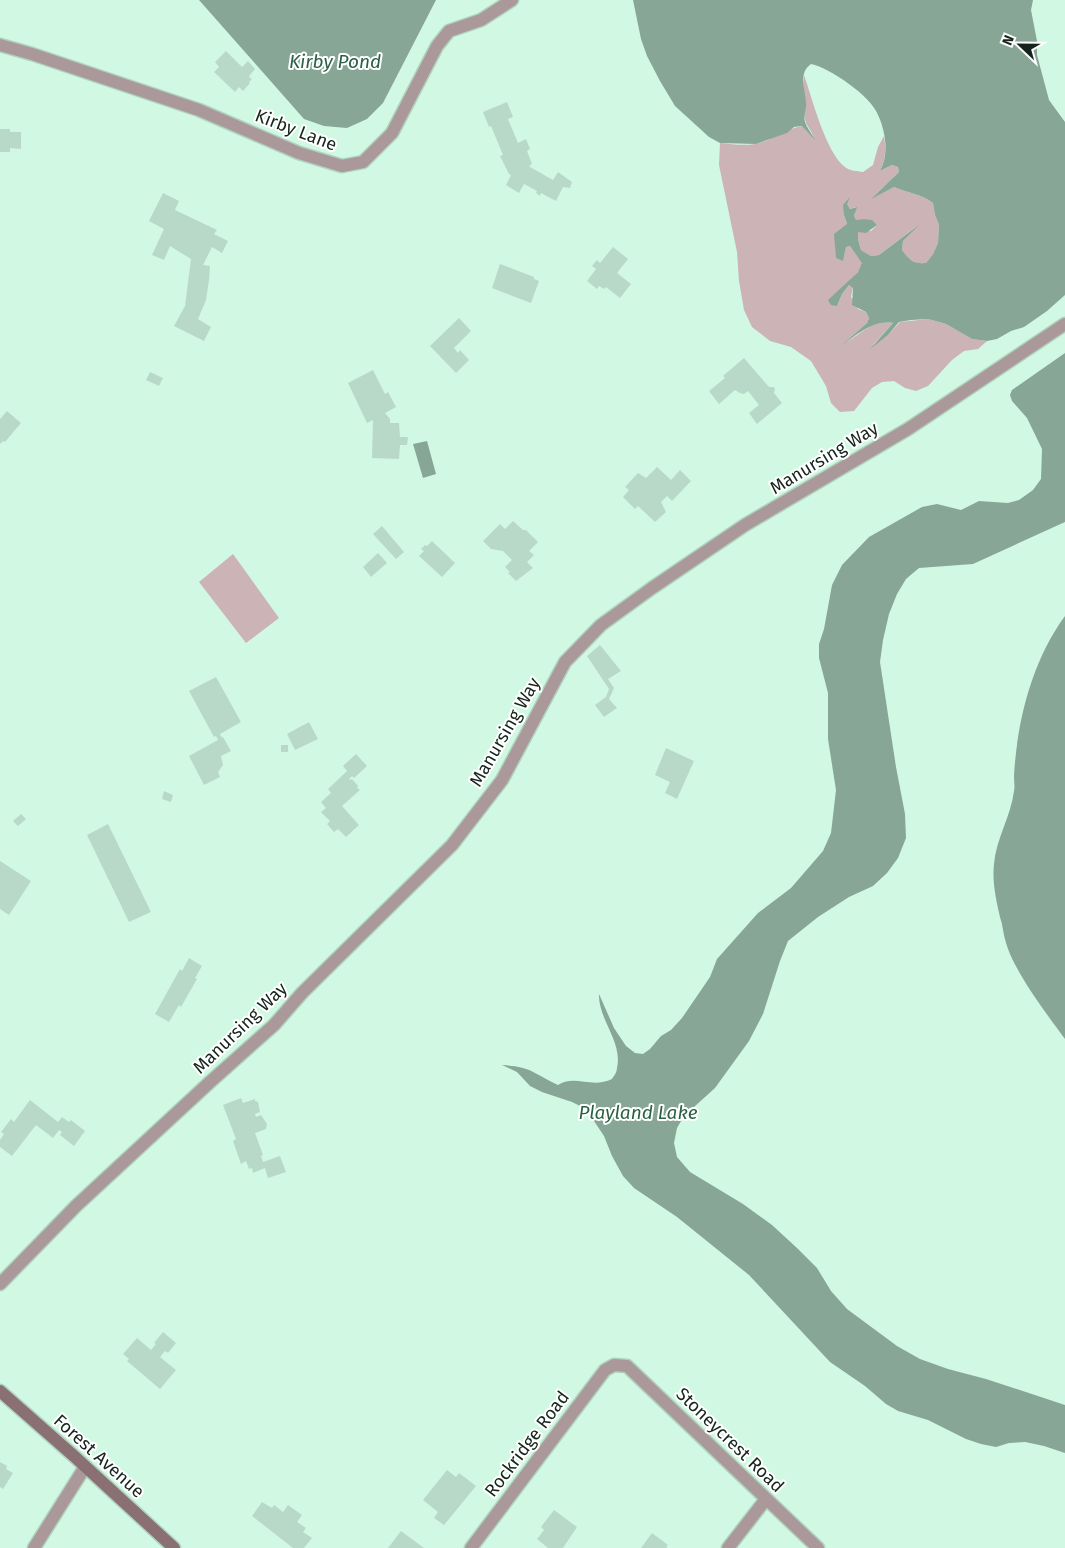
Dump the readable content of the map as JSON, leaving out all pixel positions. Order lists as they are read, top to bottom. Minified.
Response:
{"streets":{"street":["Kirby Lane","Manursing Way","Stoneycrest Road","Rockridge Road","Forest Avenue"]},"crossings":[["Stoneycrest Road","Rockridge Road"]],"water":["Kirby Pond","Playland Lake"],"north":"left"}
